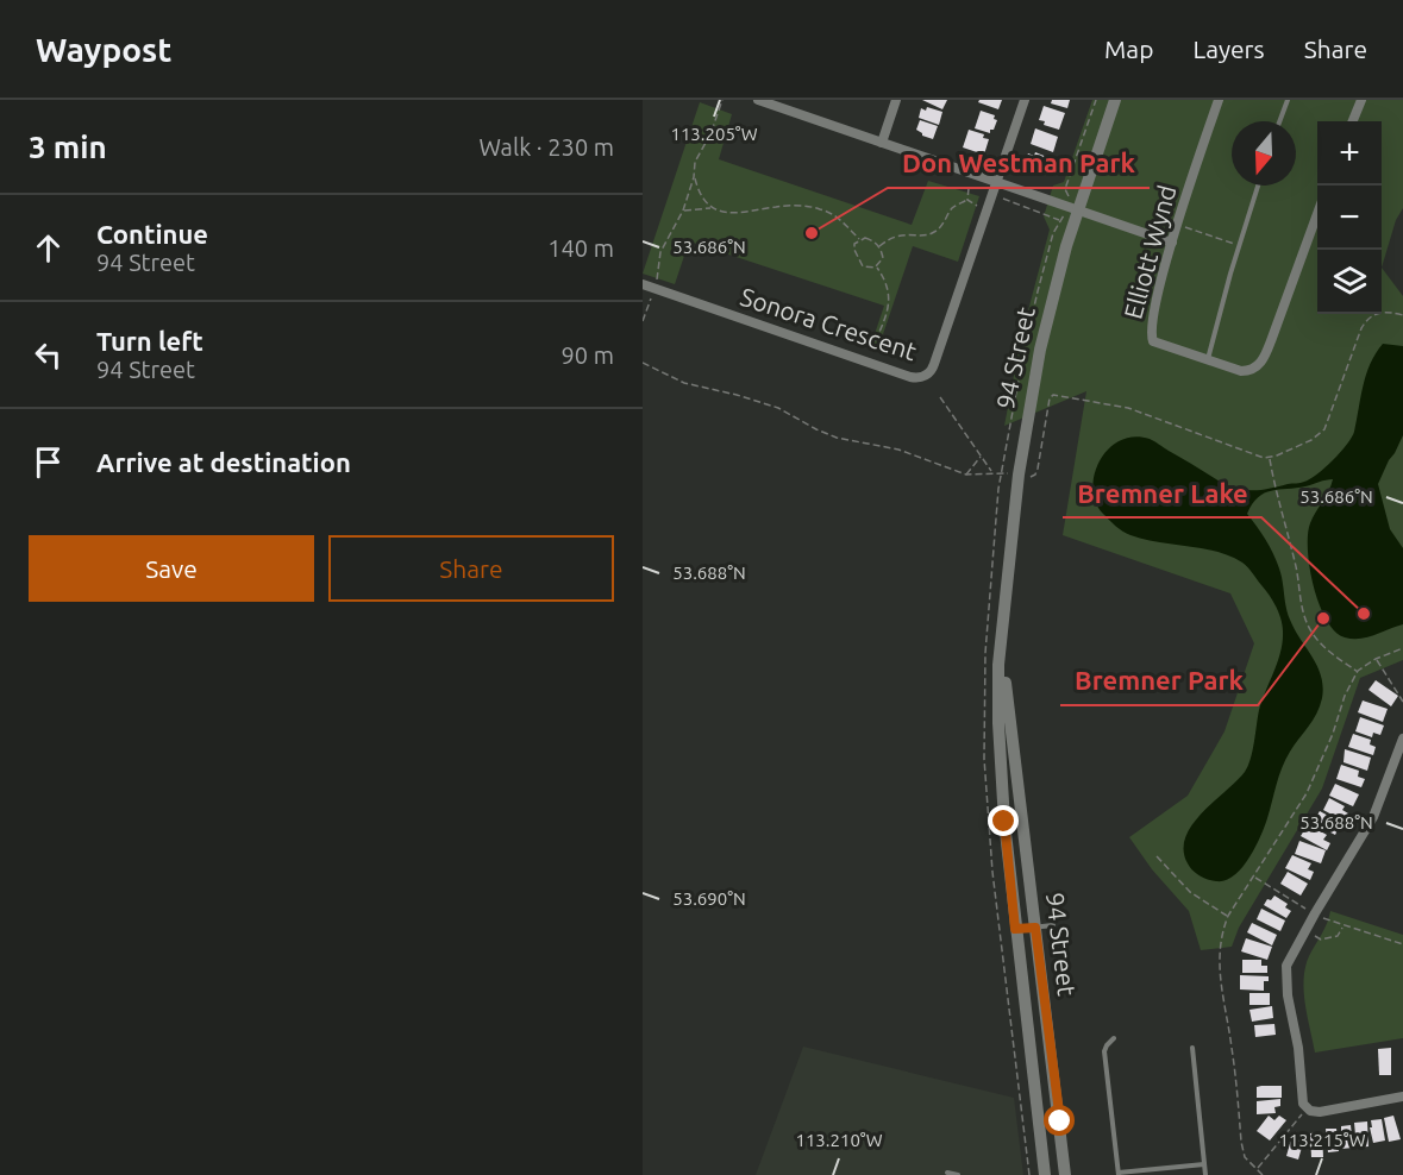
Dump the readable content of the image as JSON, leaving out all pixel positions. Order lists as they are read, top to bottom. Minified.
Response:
{"streets":{"main road":["94 Street"],"street":["Elliott Wynd","Sonora Crescent"]},"places":["Don Westman Park","Bremner Lake","Bremner Park"],"north":"bottom","page":{"header":"Waypost","nav":["Map","Layers","Share"],"heading":["3 min","Walk · 230 m"],"map_buttons":["+","−"],"list":[["Continue","94 Street","140 m"],["Turn left","94 Street","90 m"],"Arrive at destination"],"buttons":["Save","Share"]},"coordinates":["113.205°W","53.686°N","53.688°N","53.690°N","113.210°W","113.215°W"]}
